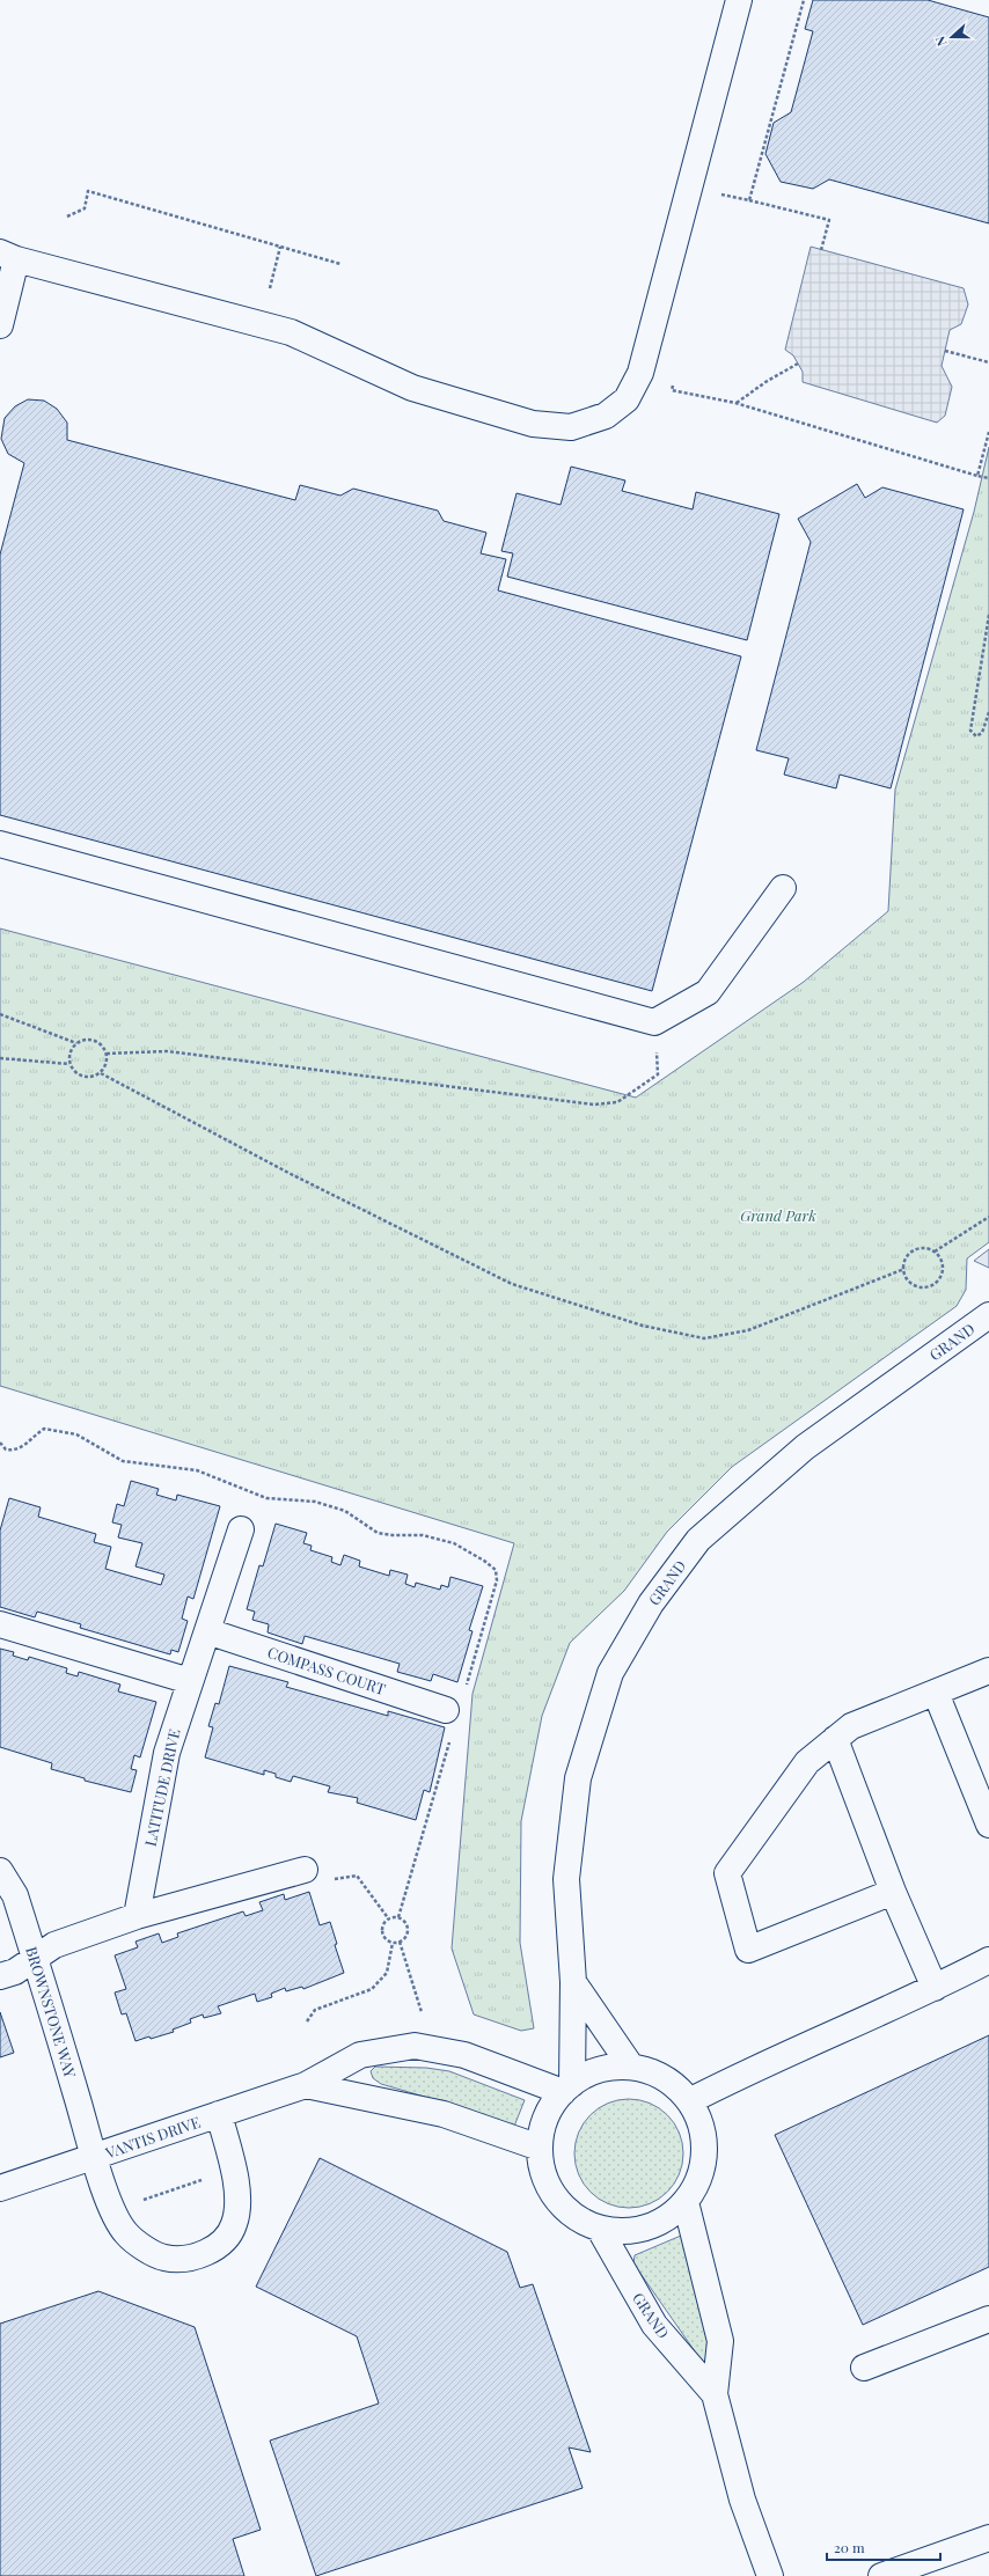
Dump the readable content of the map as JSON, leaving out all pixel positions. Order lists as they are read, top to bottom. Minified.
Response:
{"streets":{"street":["GRAND","COMPASS COURT","LATITUDE DRIVE","BROWNSTONE WAY","VANTIS DRIVE"]},"crossings":[["GRAND","VANTIS DRIVE"],["COMPASS COURT","LATITUDE DRIVE"],["BROWNSTONE WAY","VANTIS DRIVE"]],"parks":["Grand Park"],"scale_bar":"20 m","north":"left"}
